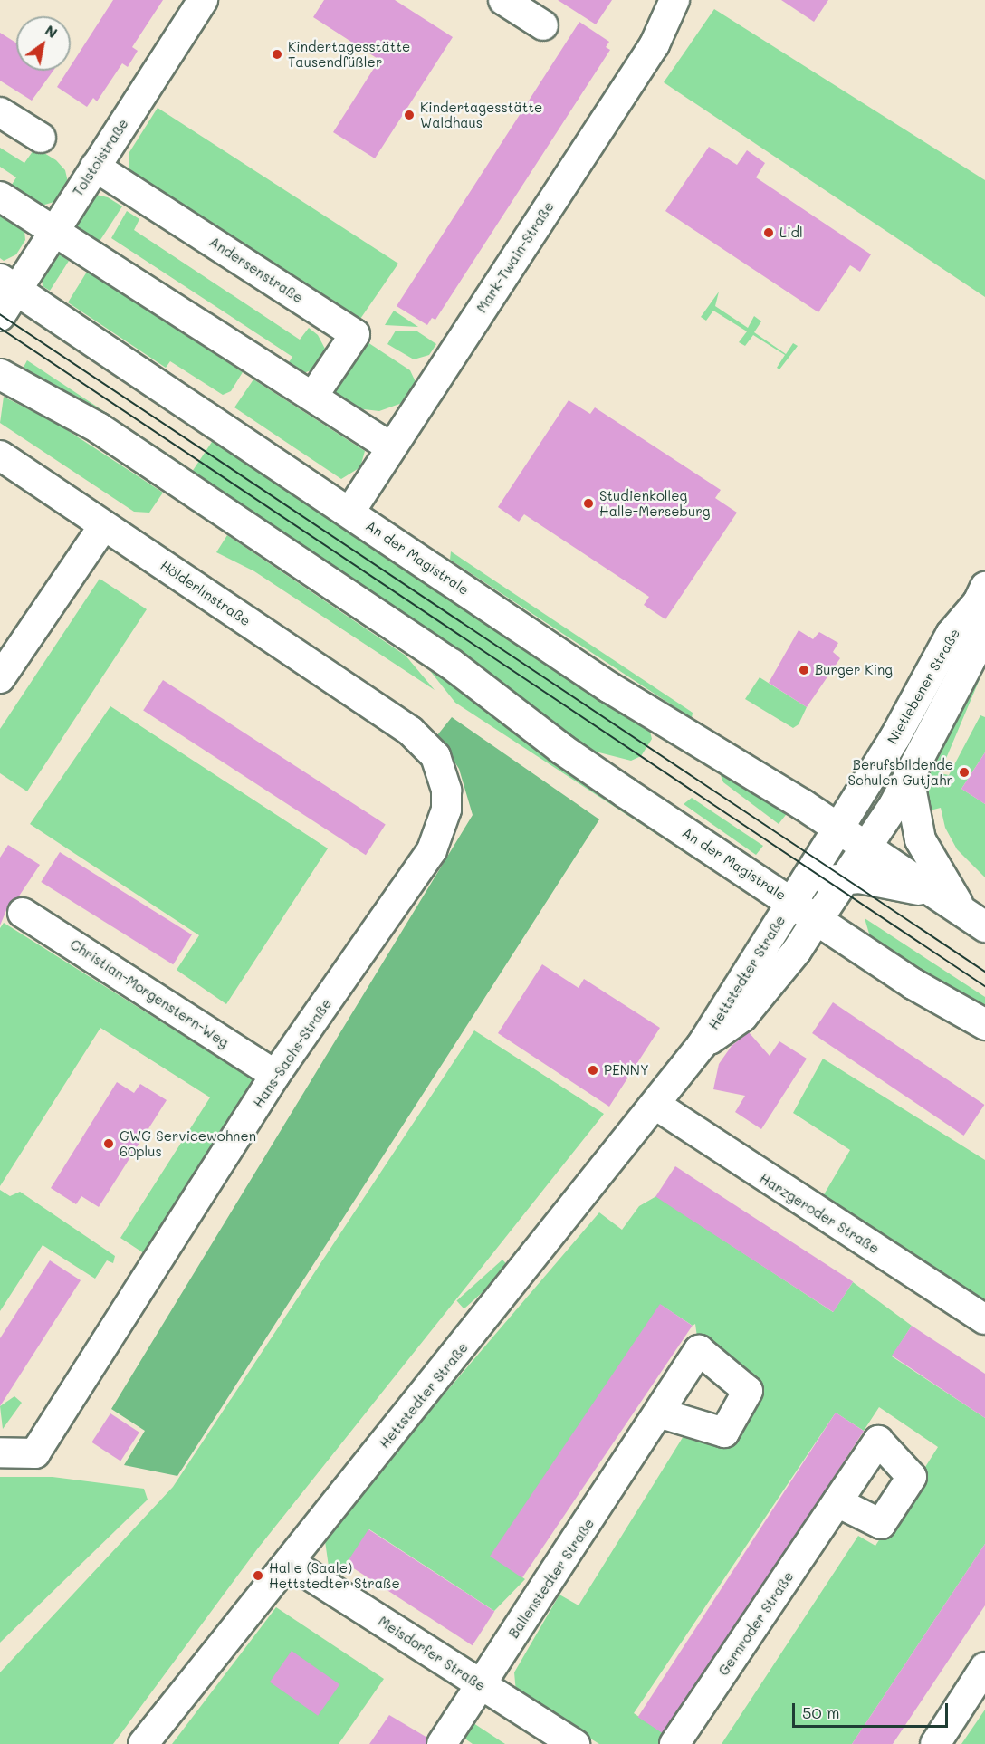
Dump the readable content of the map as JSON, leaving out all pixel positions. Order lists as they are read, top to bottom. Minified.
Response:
{"streets":{"main road":["An der Magistrale","Nietlebener Straße"],"street":["Tolstoistraße","Mark-Twain-Straße","Andersenstraße","Hölderlinstraße","Hettstedter Straße","Christian-Morgenstern-Weg","Hans-Sachs-Straße","Harzgeroder Straße","Ballenstedter Straße","Gernroder Straße","Meisdorfer Straße"]},"crossings":[["Tolstoistraße","Andersenstraße"],["Tolstoistraße","An der Magistrale"],["Mark-Twain-Straße","An der Magistrale"],["An der Magistrale","Nietlebener Straße"],["An der Magistrale","Hettstedter Straße"],["Hölderlinstraße","Hans-Sachs-Straße"],["Hettstedter Straße","Harzgeroder Straße"],["Hettstedter Straße","Meisdorfer Straße"],["Christian-Morgenstern-Weg","Hans-Sachs-Straße"],["Ballenstedter Straße","Meisdorfer Straße"]],"places":["Kindertagesstätte Tausendfüßler","Kindertagesstätte Waldhaus","Lidl","Studienkolleg Halle-Merseburg","Burger King","Berufsbildende Schulen Gutjahr","PENNY","GWG Servicewohnen 60plus","Halle (Saale) Hettstedter Straße"],"scale_bar":"50 m","north":"top right"}
